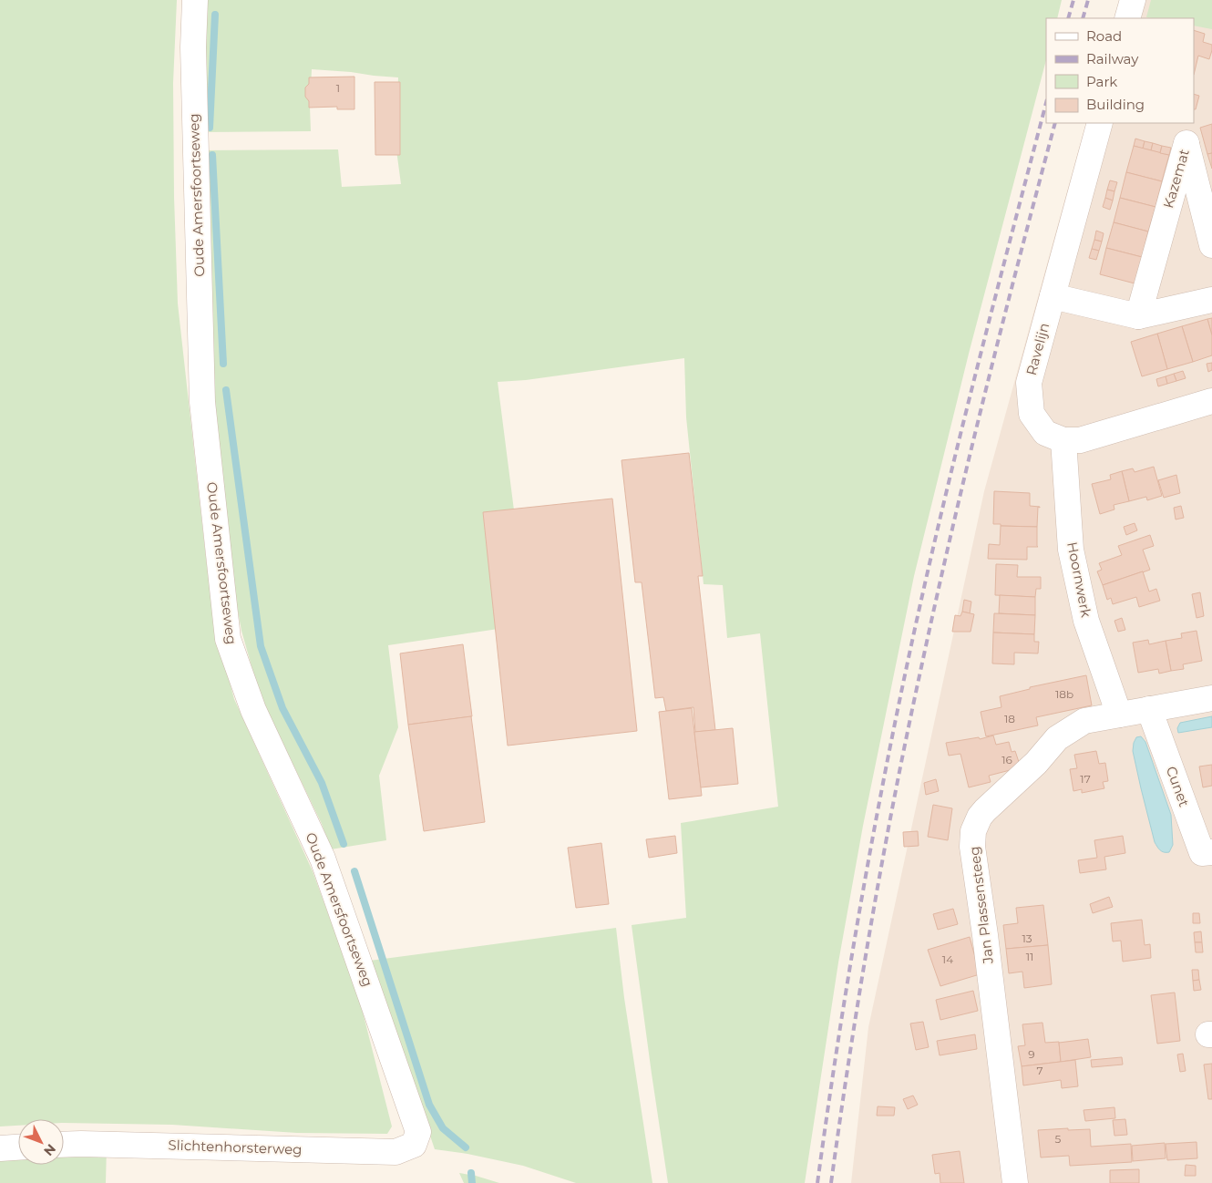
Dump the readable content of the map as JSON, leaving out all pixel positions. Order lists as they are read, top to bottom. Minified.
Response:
{"streets":{"street":["Kazemat","Oude Amersfoortseweg","Ravelijn","Hoornwerk","Cunet","Jan Plassensteeg","Slichtenhorsterweg"]},"crossings":[["Oude Amersfoortseweg","Slichtenhorsterweg"],["Ravelijn","Hoornwerk"],["Hoornwerk","Jan Plassensteeg"],["Cunet","Jan Plassensteeg"]],"house_numbers":["1","18b","18","16","17","13","11","14","9","7","5"],"legend":["Road","Railway","Park","Building"],"north":"bottom right"}
